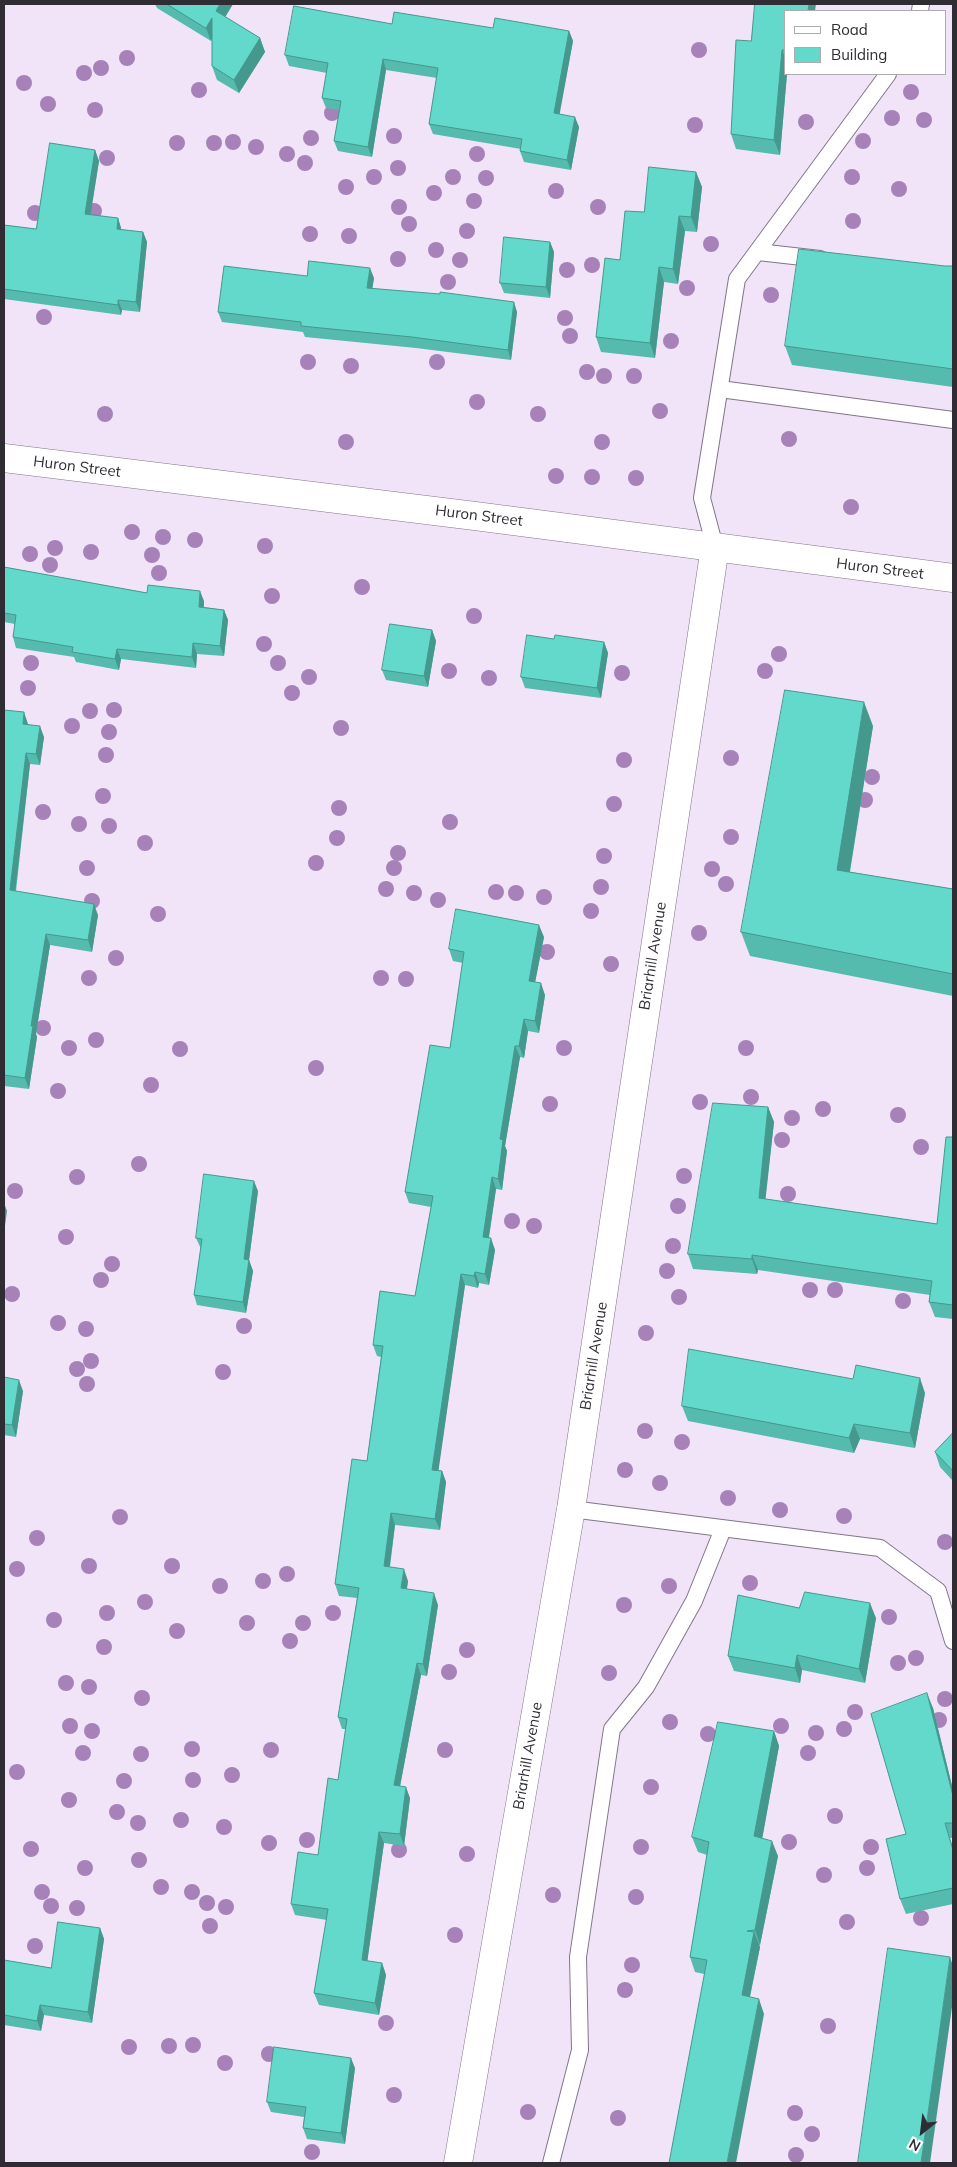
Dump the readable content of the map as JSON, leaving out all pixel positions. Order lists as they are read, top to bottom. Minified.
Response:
{"streets":{"street":["Huron Street","Briarhill Avenue"]},"crossings":[["Huron Street","Briarhill Avenue"]],"legend":["Road","Building"],"north":"bottom left"}
